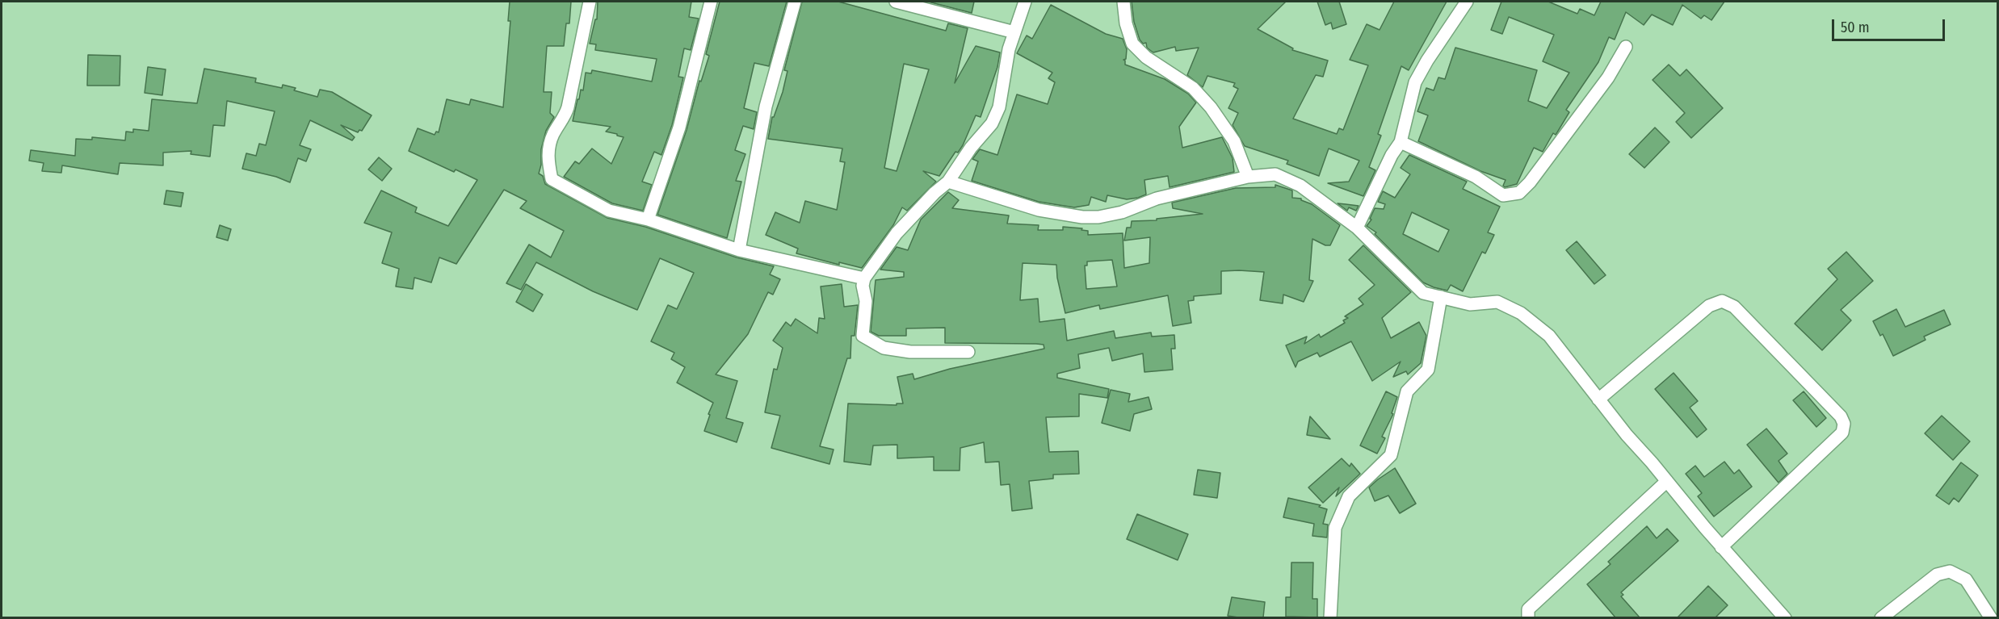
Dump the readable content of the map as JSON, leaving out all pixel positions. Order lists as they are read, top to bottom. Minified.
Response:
{"scale_bar":"50 m"}
